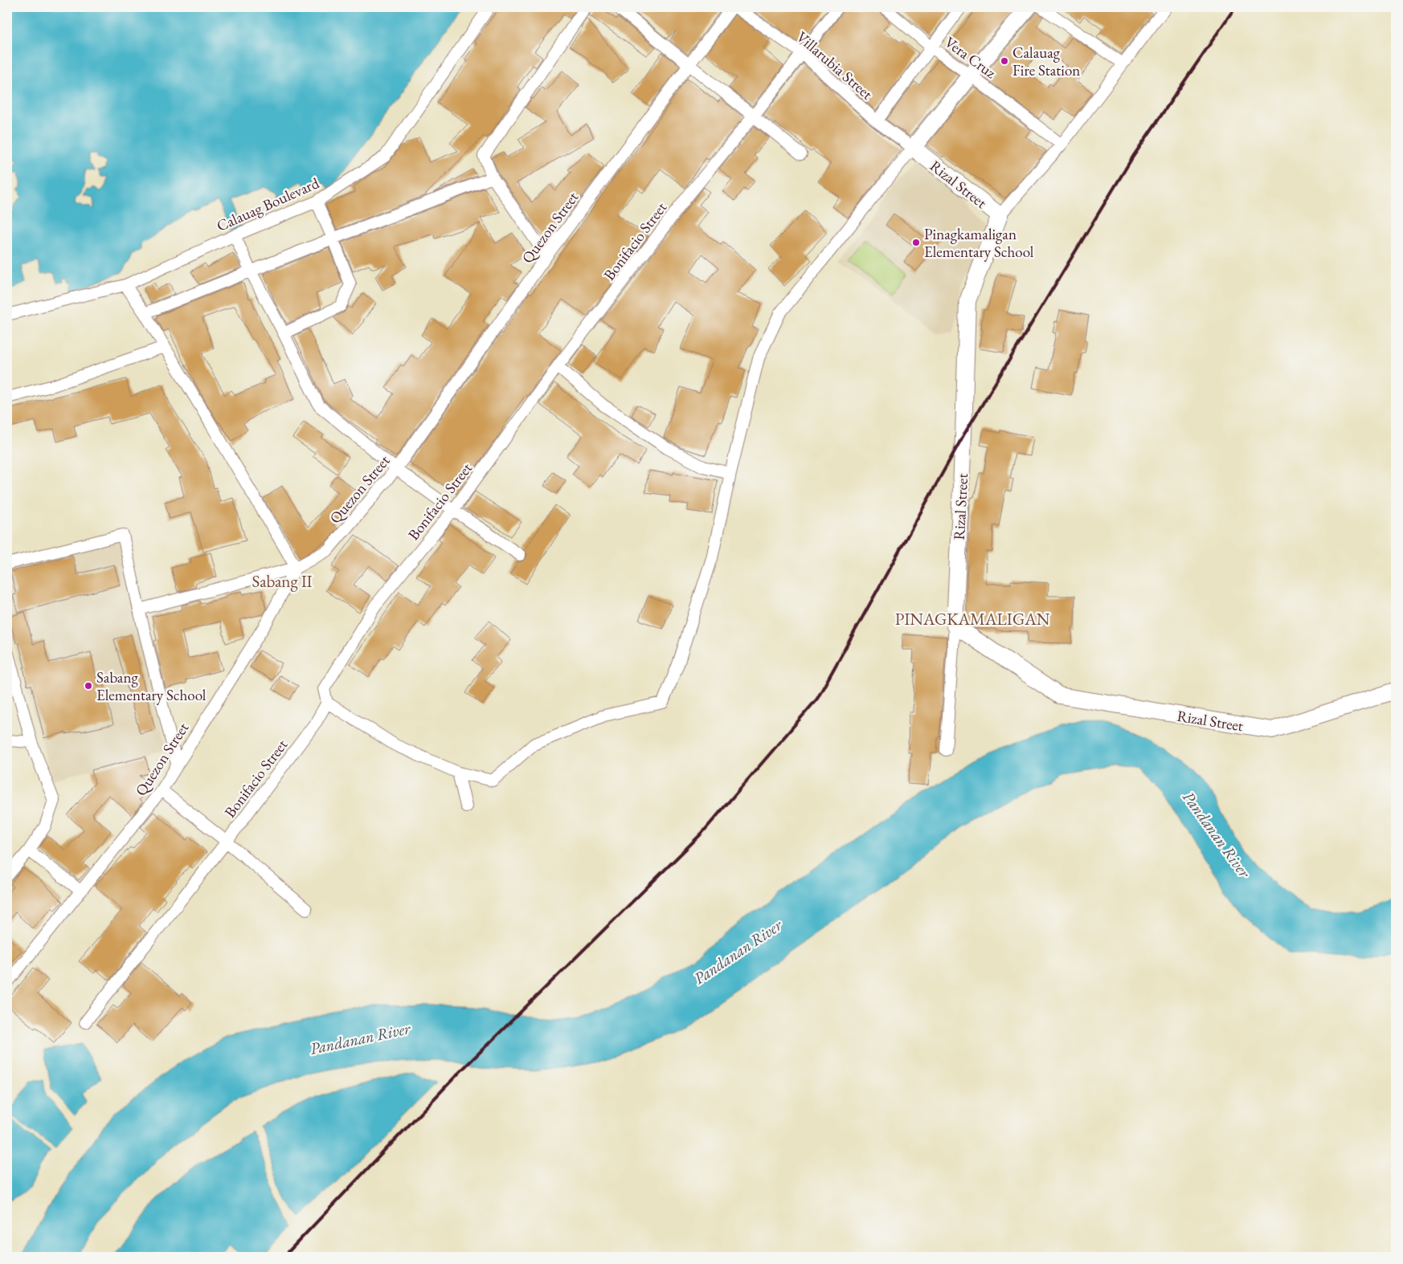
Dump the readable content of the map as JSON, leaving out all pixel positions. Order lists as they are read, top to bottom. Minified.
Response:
{"streets":{"street":["Vera Cruz","Villarubia Street","Rizal Street","Calauag Boulevard","Quezon Street","Bonifacio Street"]},"crossings":[["Villarubia Street","Rizal Street"],["Villarubia Street","Quezon Street"],["Villarubia Street","Bonifacio Street"]],"districts":["Sabang Ⅱ","PINAGKAMALIGAN"],"water":["Pandanan River"],"places":["Calauag Fire Station","Pinagkamaligan Elementary School","Sabang Elementary School"]}
